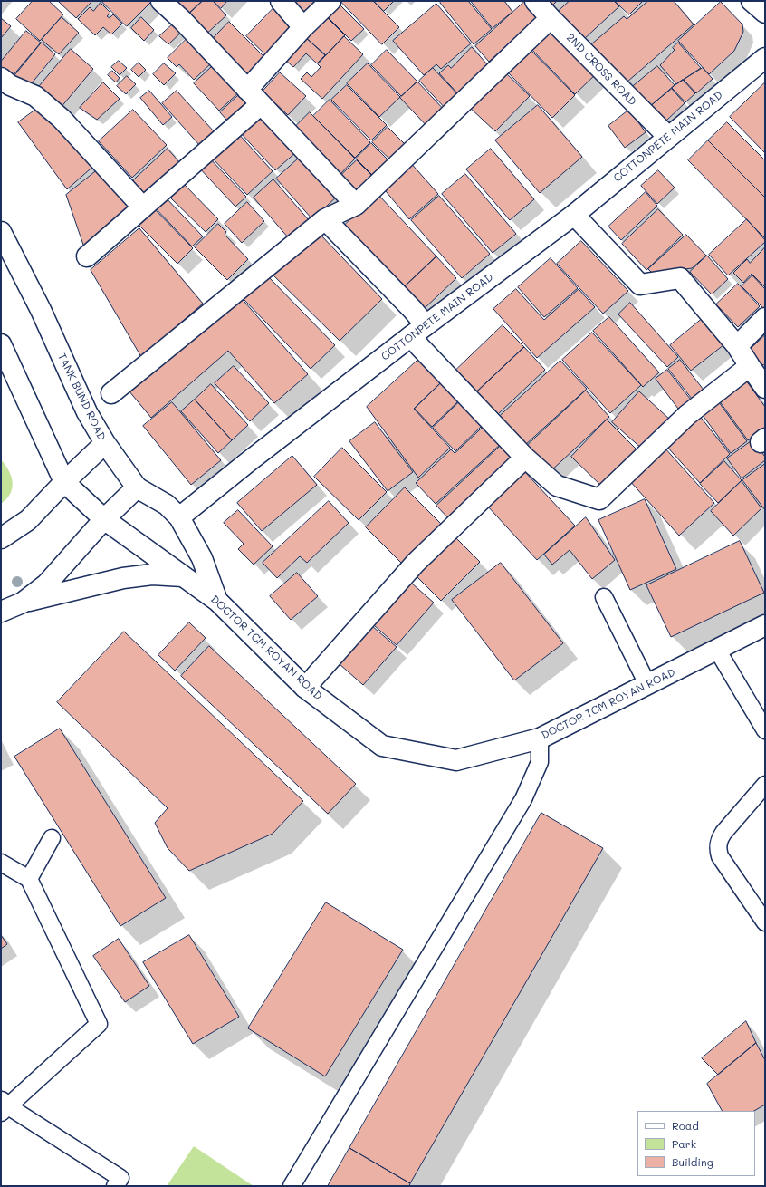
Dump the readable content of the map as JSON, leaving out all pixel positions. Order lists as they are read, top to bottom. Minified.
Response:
{"streets":{"street":["2ND CROSS ROAD","COTTONPETE MAIN ROAD","TANK BUND ROAD","DOCTOR TCM ROYAN ROAD"]},"crossings":[["2ND CROSS ROAD","COTTONPETE MAIN ROAD"]],"legend":["Road","Park","Building"]}
